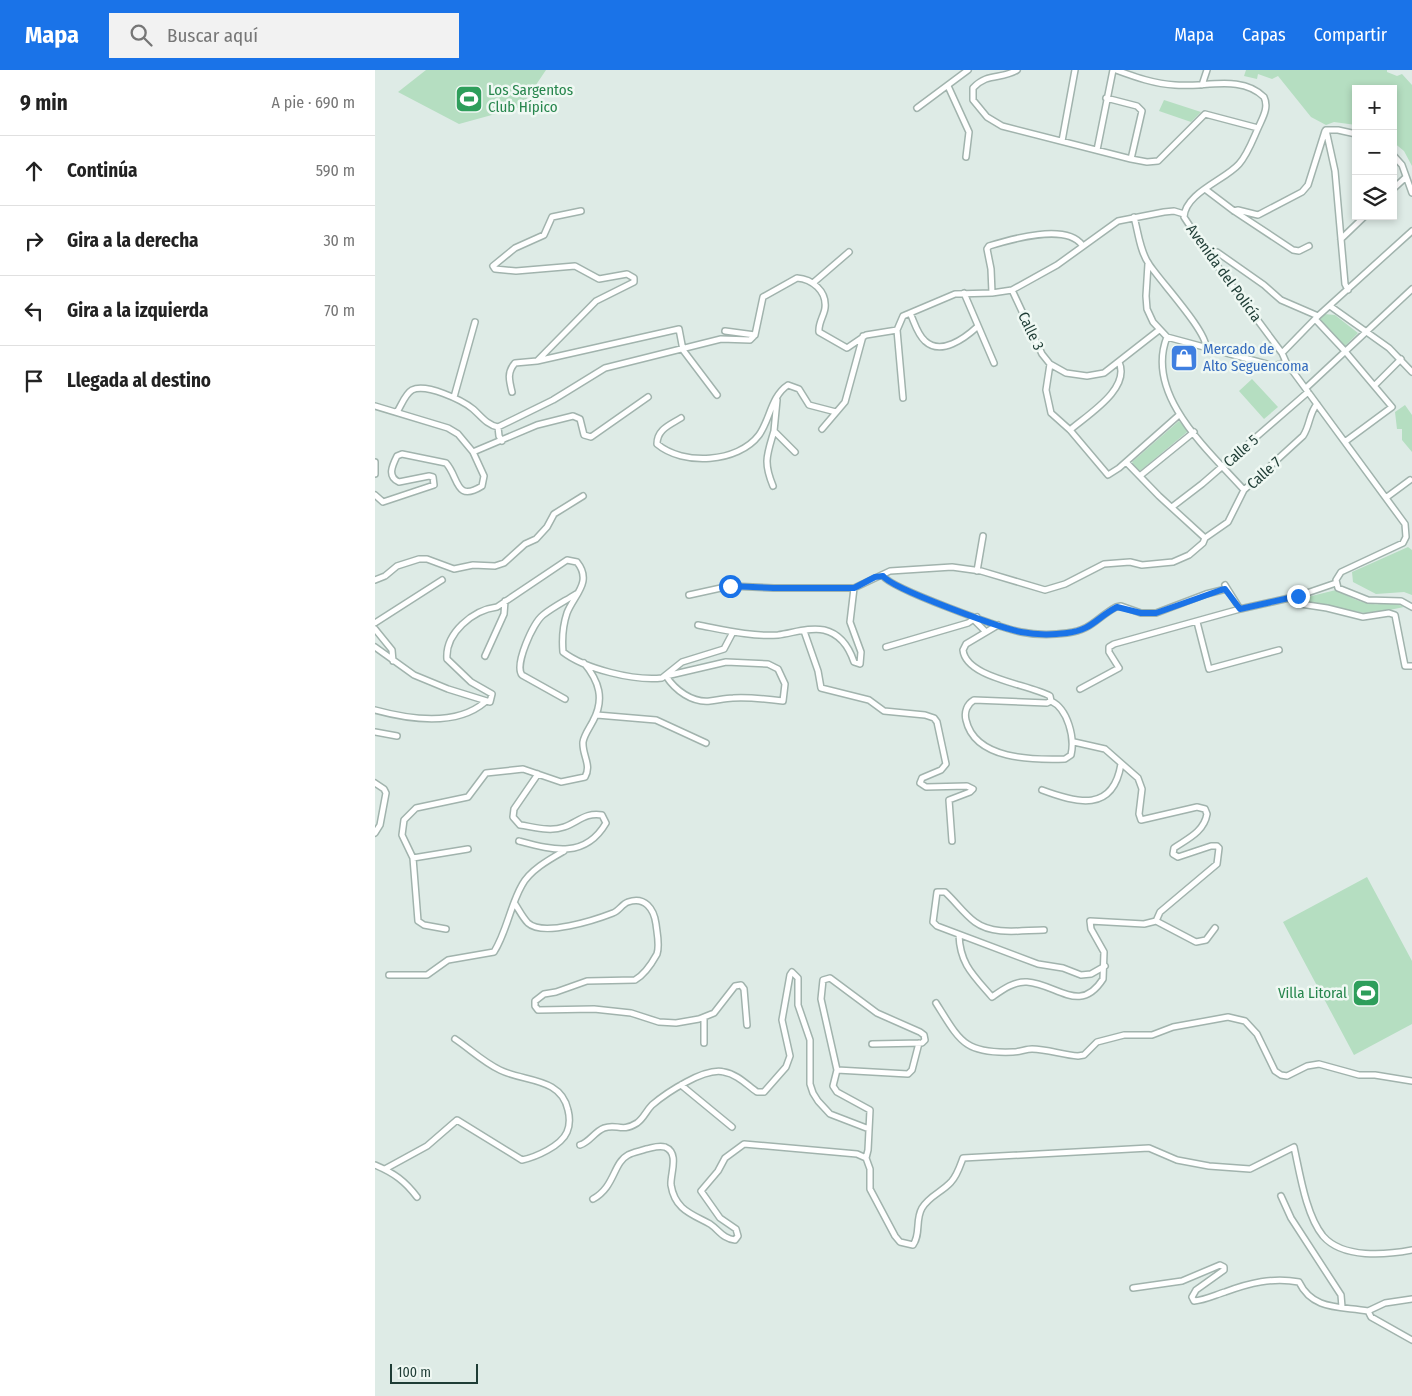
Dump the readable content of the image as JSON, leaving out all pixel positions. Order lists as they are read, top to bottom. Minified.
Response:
{"streets":{"street":["Avenida del Policía","Calle 3","Calle 5","Calle 7"]},"crossings":[["Avenida del Policía","Calle 5"],["Avenida del Policía","Calle 7"]],"places":{"sports":["Los Sargentos Club Hípico","Villa Litoral"],"shop":["Mercado de Alto Seguencoma"]},"scale_bar":"100 m","page":{"header":"Mapa","search":"Buscar aquí","nav":["Mapa","Capas","Compartir"],"heading":["9 min","A pie · 690 m"],"map_buttons":["+","−"],"list":[["Continúa","590 m"],["Gira a la derecha","30 m"],["Gira a la izquierda","70 m"],"Llegada al destino"],"scale":"100 m"}}
